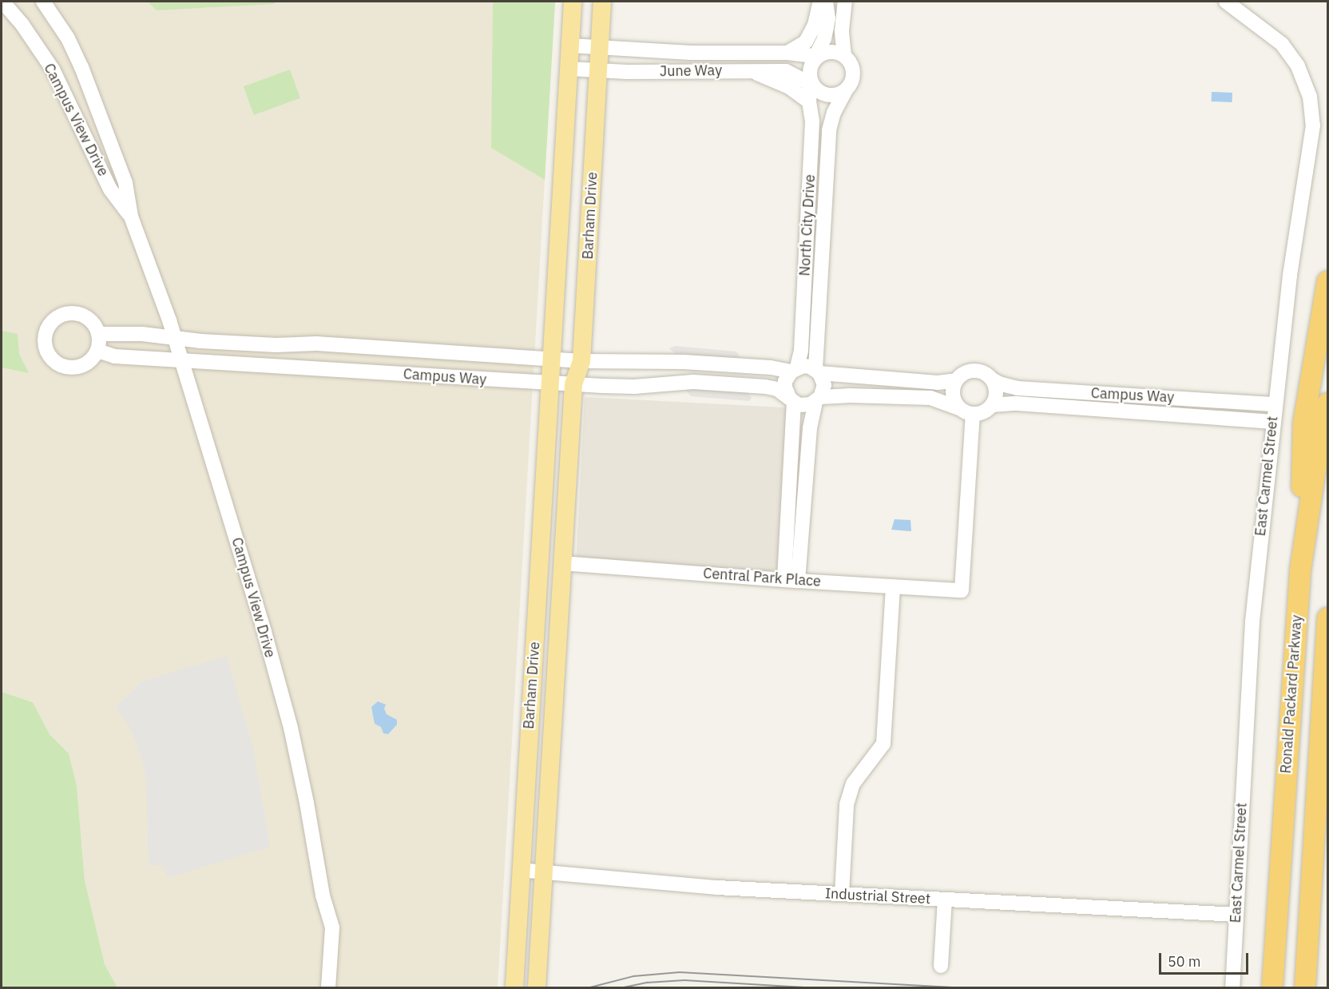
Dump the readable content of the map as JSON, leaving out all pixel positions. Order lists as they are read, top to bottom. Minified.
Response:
{"streets":{"highway":["Ronald Packard Parkway"],"main road":["Barham Drive"],"street":["June Way","Campus View Drive","North City Drive","Campus Way","East Carmel Street","Central Park Place","Industrial Street"]},"crossings":[["June Way","Barham Drive"],["June Way","North City Drive"],["Campus View Drive","Campus Way"],["Barham Drive","Campus Way"],["Barham Drive","Central Park Place"],["Barham Drive","Industrial Street"],["North City Drive","Campus Way"],["Campus Way","East Carmel Street"],["Campus Way","Central Park Place"],["East Carmel Street","Industrial Street"]],"scale_bar":"50 m"}
